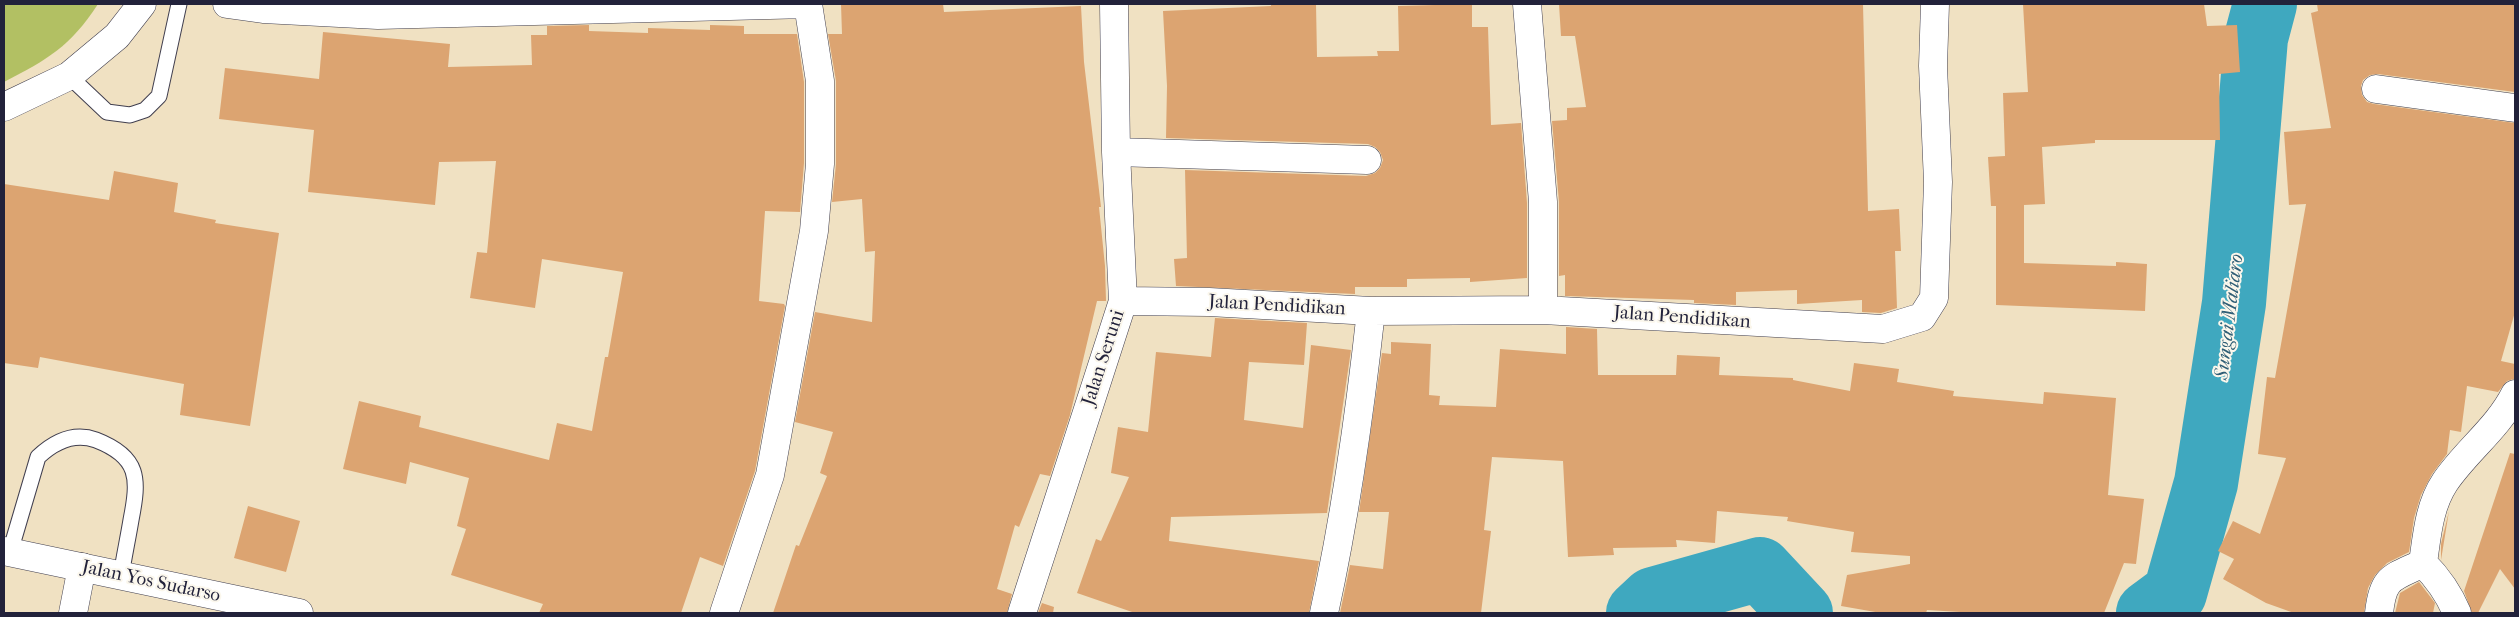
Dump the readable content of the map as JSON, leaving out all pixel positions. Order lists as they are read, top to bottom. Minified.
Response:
{"streets":{"street":["Jalan Pendidikan","Jalan Seruni","Jalan Yos Sudarso"]},"crossings":[["Jalan Pendidikan","Jalan Seruni"]],"water":["Sungai Maliaro"]}
